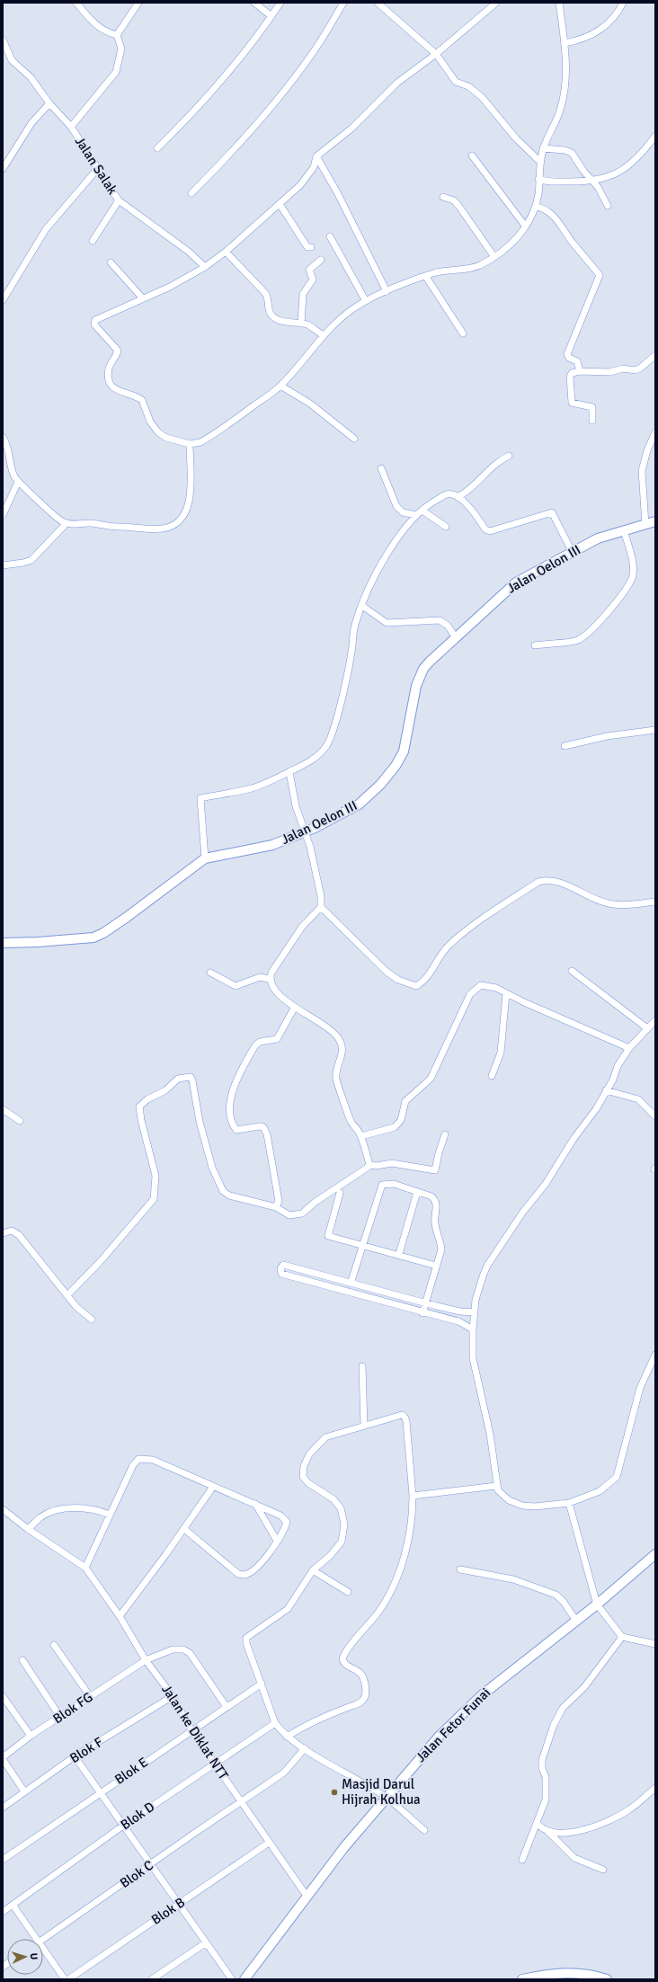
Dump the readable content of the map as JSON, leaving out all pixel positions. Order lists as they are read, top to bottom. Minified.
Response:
{"streets":{"street":["Jalan Salak","Jalan Oelon III","Blok FG","Jalan Fetor Funai","Jalan ke Diklat NTT","Blok F","Blok E","Blok D","Blok C","Blok B"]},"crossings":[["Blok FG","Jalan ke Diklat NTT"],["Blok FG","Blok E"],["Jalan Fetor Funai","Jalan ke Diklat NTT"],["Jalan ke Diklat NTT","Blok F"],["Jalan ke Diklat NTT","Blok E"],["Jalan ke Diklat NTT","Blok D"],["Jalan ke Diklat NTT","Blok C"],["Jalan ke Diklat NTT","Blok B"]],"places":["Masjid Darul Hijrah Kolhua"],"north":"right"}
